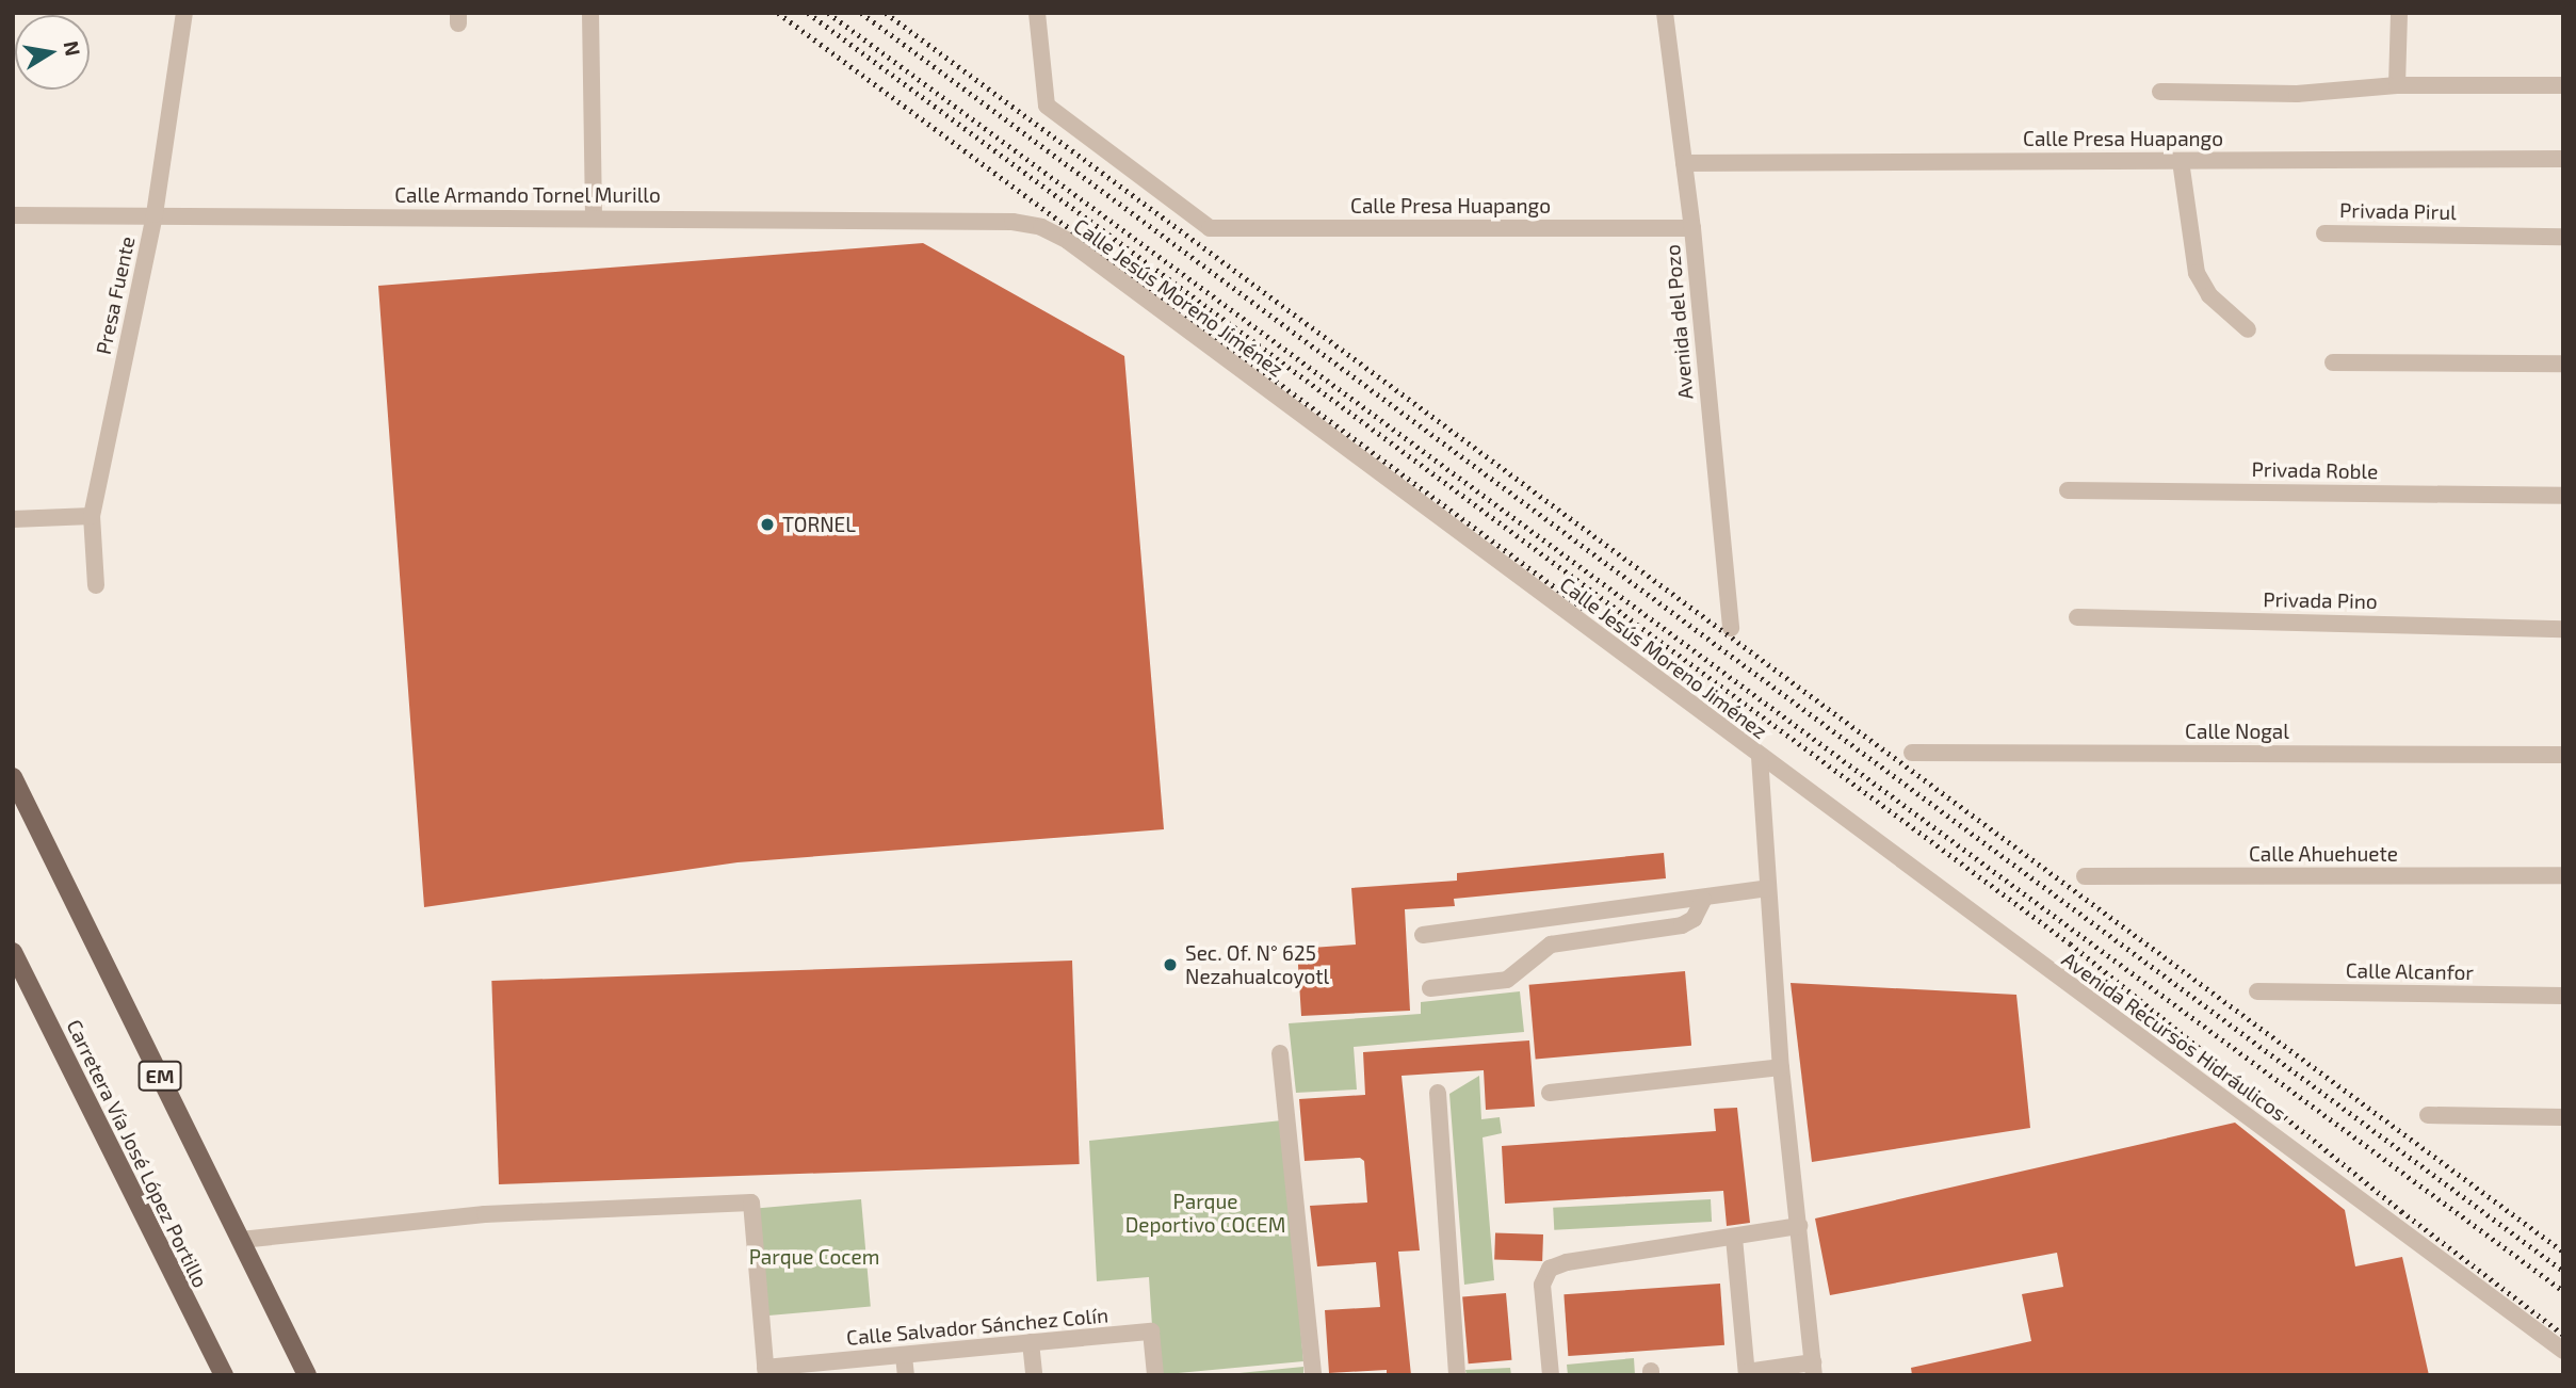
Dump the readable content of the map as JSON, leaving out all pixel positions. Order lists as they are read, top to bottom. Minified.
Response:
{"streets":{"main road":["EM","Carretera Vía José López Portillo"],"street":["Calle Presa Huapango","Calle Armando Tornel Murillo","Privada Pirul","Presa Fuente","Calle Jesús Moreno Jiménez","Avenida del Pozo","Privada Roble","Privada Pino","Calle Nogal","Calle Ahuehuete","Calle Alcanfor","Avenida Recursos Hidráulicos","Calle Salvador Sánchez Colín"]},"crossings":[["Calle Presa Huapango","Avenida del Pozo"],["Calle Armando Tornel Murillo","Presa Fuente"],["Calle Armando Tornel Murillo","Calle Jesús Moreno Jiménez"],["Calle Jesús Moreno Jiménez","Avenida Recursos Hidráulicos"]],"parks":["Parque Deportivo COCEM","Parque Cocem"],"places":["TORNEL","Sec. Of. N° 625 Nezahualcoyotl"],"north":"right"}
